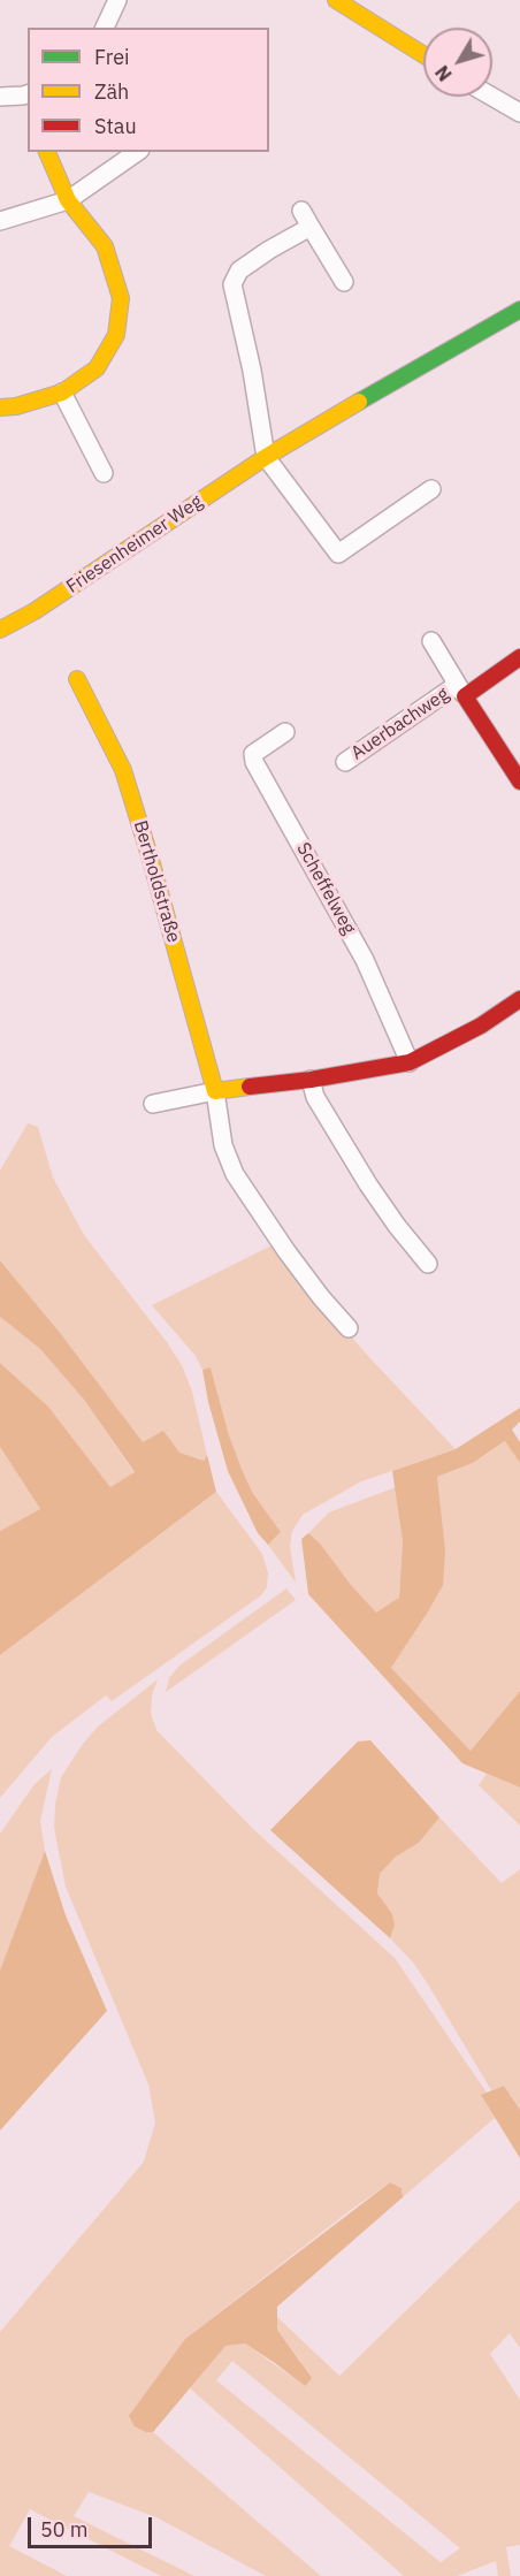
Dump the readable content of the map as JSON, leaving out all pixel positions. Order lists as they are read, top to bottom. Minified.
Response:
{"streets":{"street":["Friesenheimer Weg","Auerbachweg","Bertholdstraße","Scheffelweg"]},"legend":["Frei","Zäh","Stau"],"scale_bar":"50 m","north":"bottom left"}
